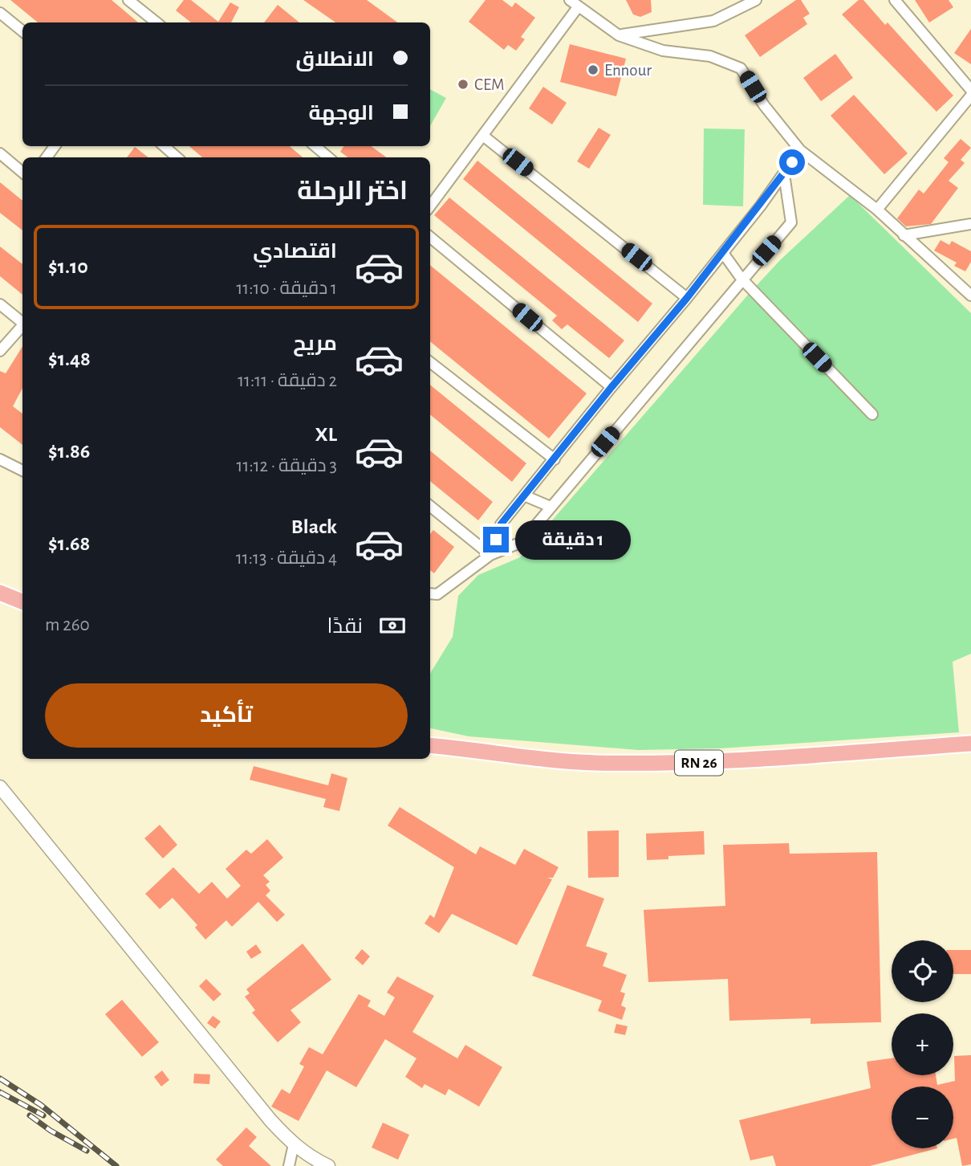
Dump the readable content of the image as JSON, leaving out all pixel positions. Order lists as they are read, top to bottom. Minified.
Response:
{"streets":{"main road":["RN 26"]},"places":["Ennour","CEM"],"page":{"banner":["الانطلاق","الوجهة"],"heading":"اختر الرحلة","list":[{"name":"اقتصادي","note":"1 دقيقة · 11:10","value":"$1.10"},{"name":"مريح","note":"2 دقيقة · 11:11","value":"$1.48"},{"name":"XL","note":"3 دقيقة · 11:12","value":"$1.86"},{"name":"Black","note":"4 دقيقة · 11:13","value":"$1.68"}],"bubble":"1 دقيقة","pay":["نقدًا","260 m"],"buttons":"تأكيد","map_buttons":["+","−"]}}
